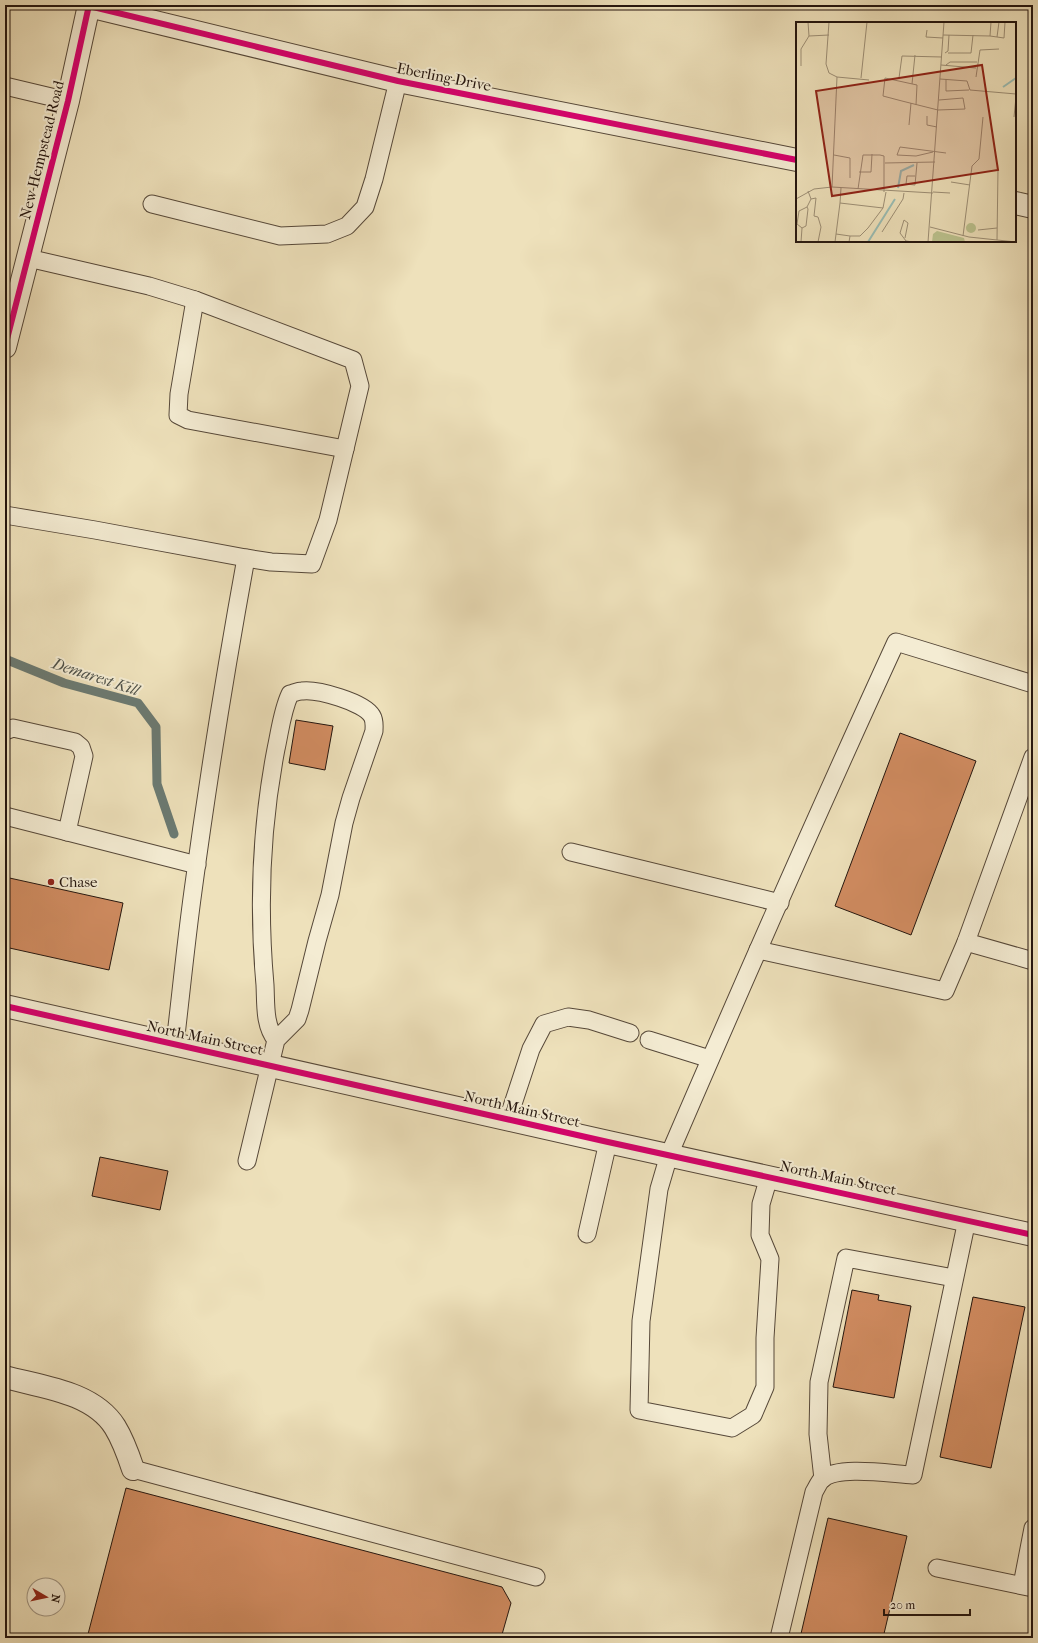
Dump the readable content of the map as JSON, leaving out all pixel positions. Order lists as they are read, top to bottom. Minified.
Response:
{"streets":{"street":["Eberling Drive","New Hempstead Road","North Main Street"]},"crossings":[["Eberling Drive","New Hempstead Road"]],"water":["Demarest Kill"],"places":["Chase"],"scale_bar":"20 m","north":"right"}
